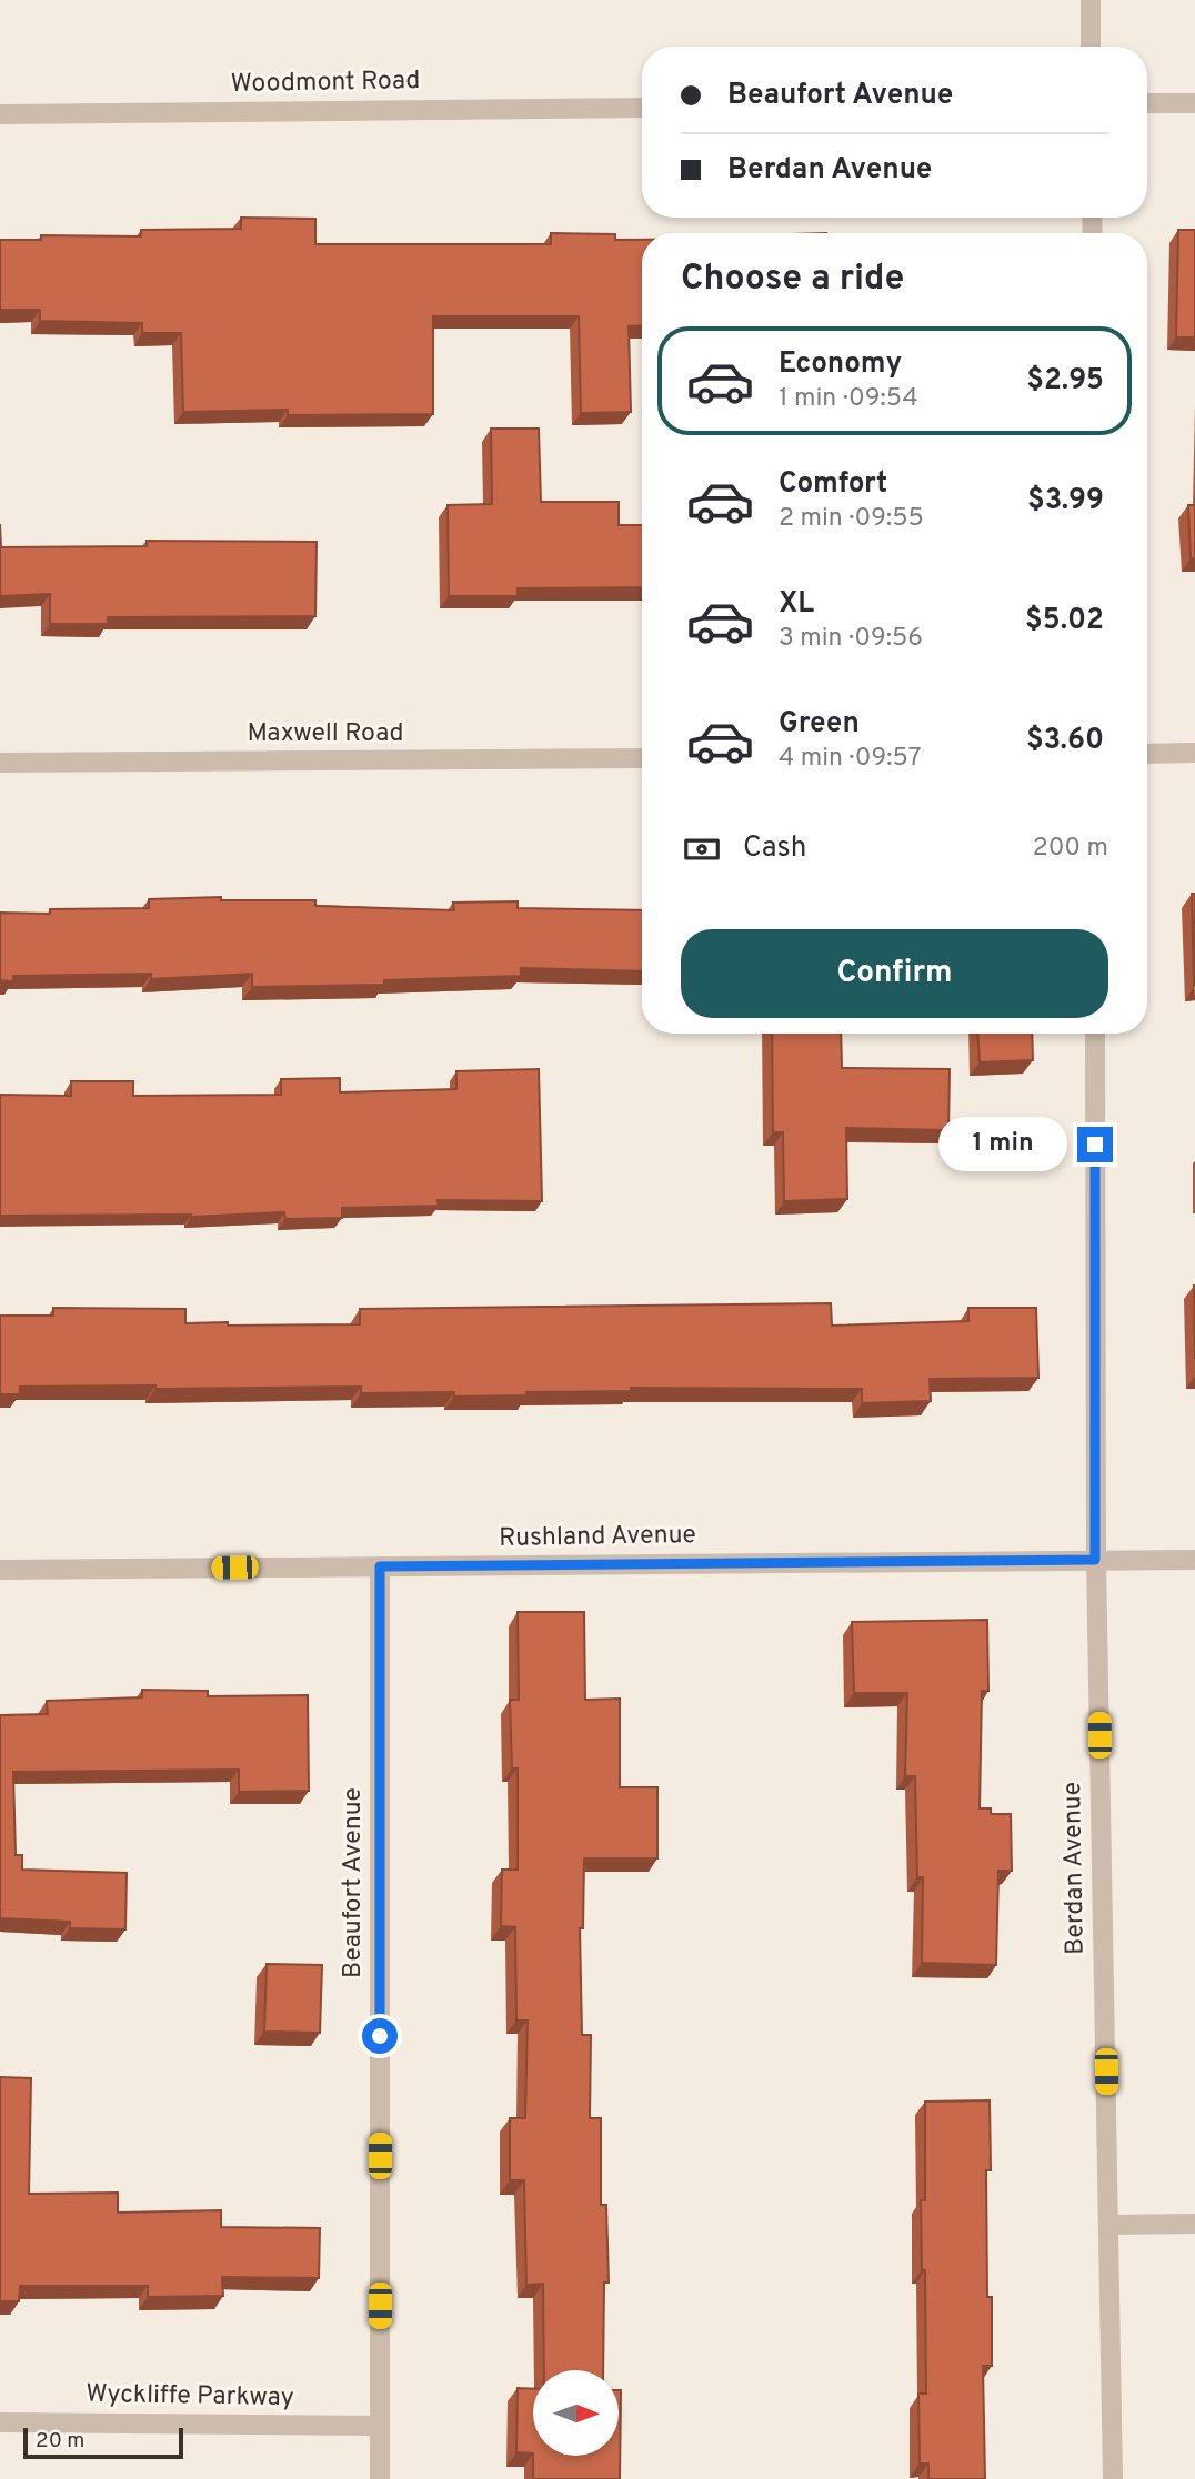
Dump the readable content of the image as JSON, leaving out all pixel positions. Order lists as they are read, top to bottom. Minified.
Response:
{"streets":{"street":["Woodmont Road","Maxwell Road","Rushland Avenue","Berdan Avenue","Beaufort Avenue","Wyckliffe Parkway"]},"crossings":[["Rushland Avenue","Berdan Avenue"],["Rushland Avenue","Beaufort Avenue"],["Beaufort Avenue","Wyckliffe Parkway"]],"scale_bar":"20 m","north":"right","page":{"banner":["Beaufort Avenue","Berdan Avenue"],"heading":"Choose a ride","list":[{"name":"Economy","note":"1 min · 09:54","value":"$2.95"},{"name":"Comfort","note":"2 min · 09:55","value":"$3.99"},{"name":"XL","note":"3 min · 09:56","value":"$5.02"},{"name":"Green","note":"4 min · 09:57","value":"$3.60"}],"pay":["Cash","200 m"],"buttons":"Confirm","bubble":"1 min","scale":"20 m"}}
